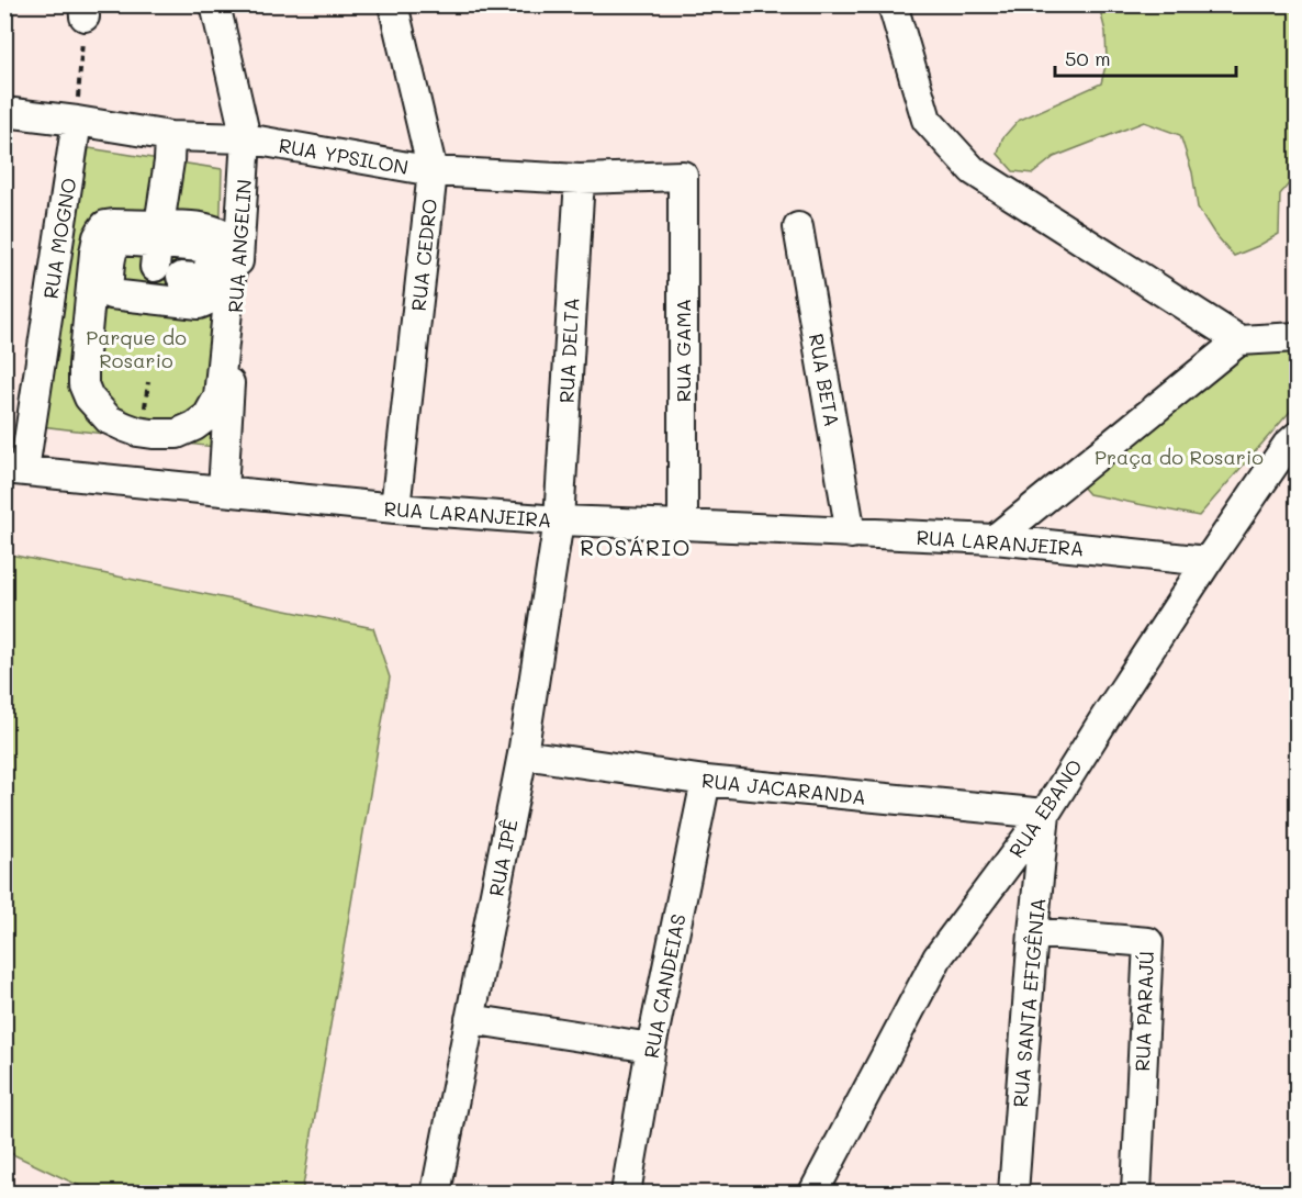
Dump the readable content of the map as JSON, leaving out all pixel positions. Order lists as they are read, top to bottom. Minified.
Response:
{"streets":{"street":["RUA YPSILON","RUA MOGNO","RUA ANGELIN","RUA CEDRO","RUA DELTA","RUA GAMA","RUA BETA","RUA LARANJEIRA","RUA JACARANDA","RUA EBANO","RUA IPÊ","RUA CANDEIAS","RUA SANTA EFIGÊNIA","RUA PARAJÚ"]},"crossings":[["RUA YPSILON","RUA MOGNO"],["RUA YPSILON","RUA ANGELIN"],["RUA YPSILON","RUA CEDRO"],["RUA YPSILON","RUA DELTA"],["RUA YPSILON","RUA GAMA"],["RUA MOGNO","RUA LARANJEIRA"],["RUA ANGELIN","RUA LARANJEIRA"],["RUA CEDRO","RUA LARANJEIRA"],["RUA DELTA","RUA LARANJEIRA"],["RUA DELTA","RUA IPÊ"],["RUA GAMA","RUA LARANJEIRA"],["RUA BETA","RUA LARANJEIRA"],["RUA LARANJEIRA","RUA EBANO"],["RUA LARANJEIRA","RUA IPÊ"],["RUA JACARANDA","RUA EBANO"],["RUA JACARANDA","RUA IPÊ"],["RUA JACARANDA","RUA CANDEIAS"],["RUA JACARANDA","RUA SANTA EFIGÊNIA"],["RUA EBANO","RUA SANTA EFIGÊNIA"],["RUA SANTA EFIGÊNIA","RUA PARAJÚ"]],"districts":["ROSÁRIO"],"parks":["Parque do Rosario","Praça do Rosario"],"scale_bar":"50 m"}
